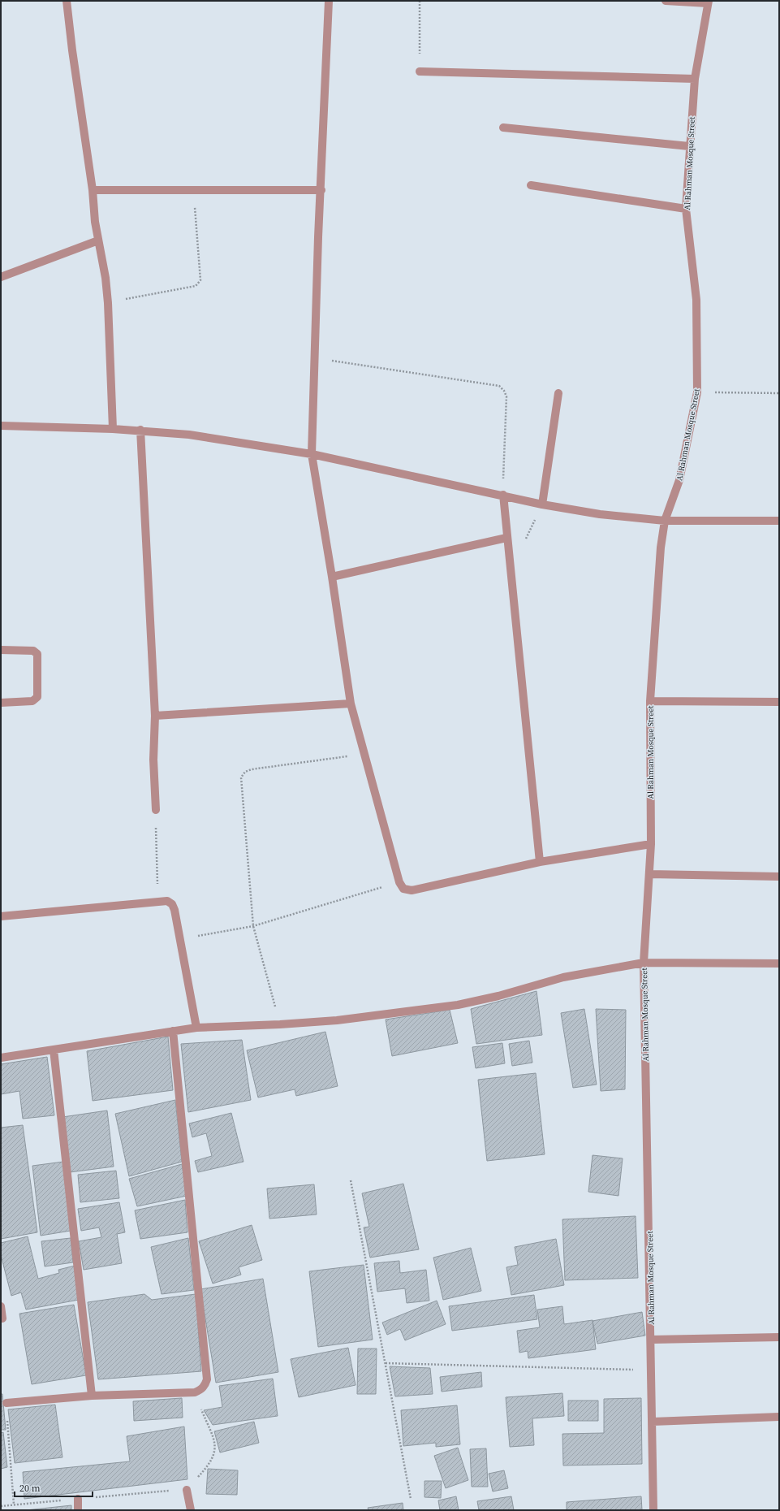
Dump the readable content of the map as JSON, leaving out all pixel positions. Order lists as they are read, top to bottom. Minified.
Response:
{"streets":{"street":["Al Rahman Mosque Street"]},"scale_bar":"20 m"}
